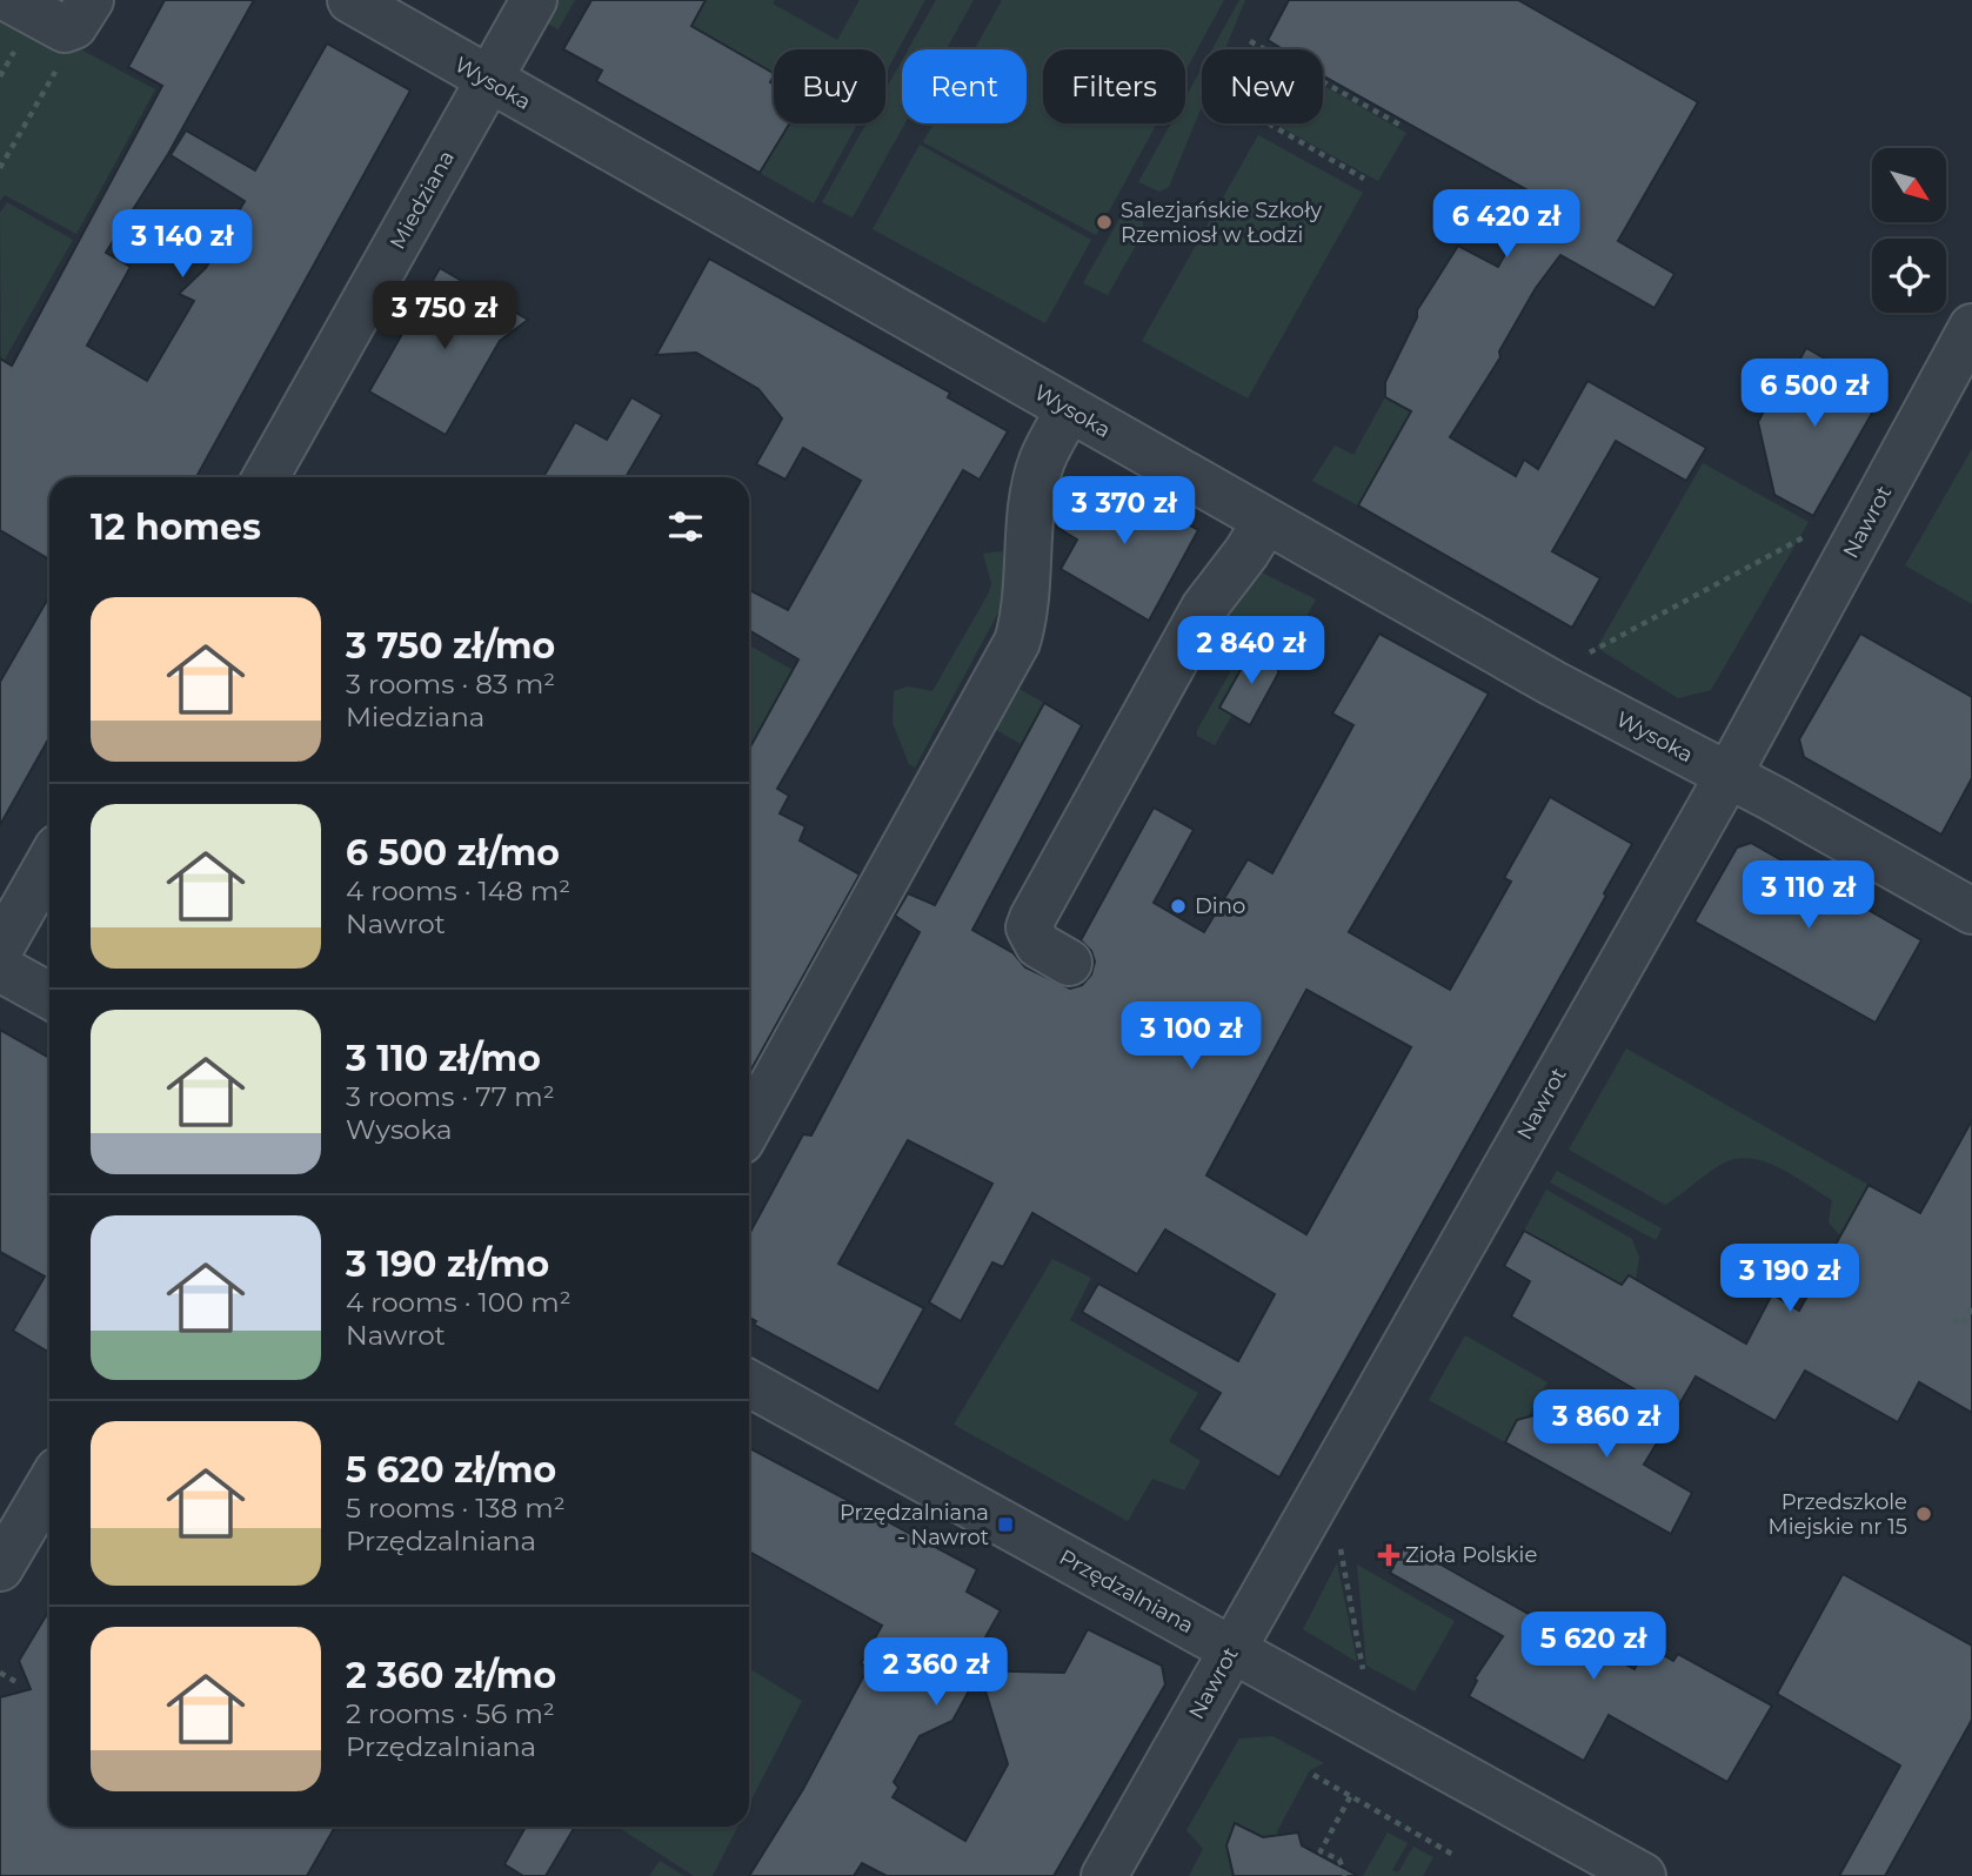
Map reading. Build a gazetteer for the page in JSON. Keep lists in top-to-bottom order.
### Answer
{
  "streets": {
    "street": [
      "Wysoka",
      "Miedziana",
      "Nawrot",
      "Przędzalniana"
    ]
  },
  "crossings": [
    ["Wysoka", "Miedziana"],
    ["Wysoka", "Nawrot"],
    ["Nawrot", "Przędzalniana"]
  ],
  "places": {
    "other": ["Salezjańskie Szkoły Rzemiosł w Łodzi", "Dino", "Przedszkole Miejskie nr 15"],
    "transit": ["Przędzalniana - Nawrot"],
    "health": ["Zioła Polskie"]
  },
  "north": "bottom right",
  "page": {
    "chip": [
      "Buy",
      "Rent",
      "Filters",
      "New"
    ],
    "price": [
      "6 420 zł",
      "3 140 zł",
      "3 750 zł",
      "6 500 zł",
      "3 370 zł",
      "2 840 zł",
      "3 110 zł",
      "3 100 zł",
      "3 190 zł",
      "3 860 zł",
      "5 620 zł",
      "2 360 zł"
    ],
    "heading": "12 homes",
    "list": [
      {
        "name": "3 750 zł/mo",
        "note": "3 rooms · 83 m² · Miedziana"
      },
      {
        "name": "6 500 zł/mo",
        "note": "4 rooms · 148 m² · Nawrot"
      },
      {
        "name": "3 110 zł/mo",
        "note": "3 rooms · 77 m² · Wysoka"
      },
      {
        "name": "3 190 zł/mo",
        "note": "4 rooms · 100 m² · Nawrot"
      },
      {
        "name": "5 620 zł/mo",
        "note": "5 rooms · 138 m² · Przędzalniana"
      },
      {
        "name": "2 360 zł/mo",
        "note": "2 rooms · 56 m² · Przędzalniana"
      }
    ]
  }
}
